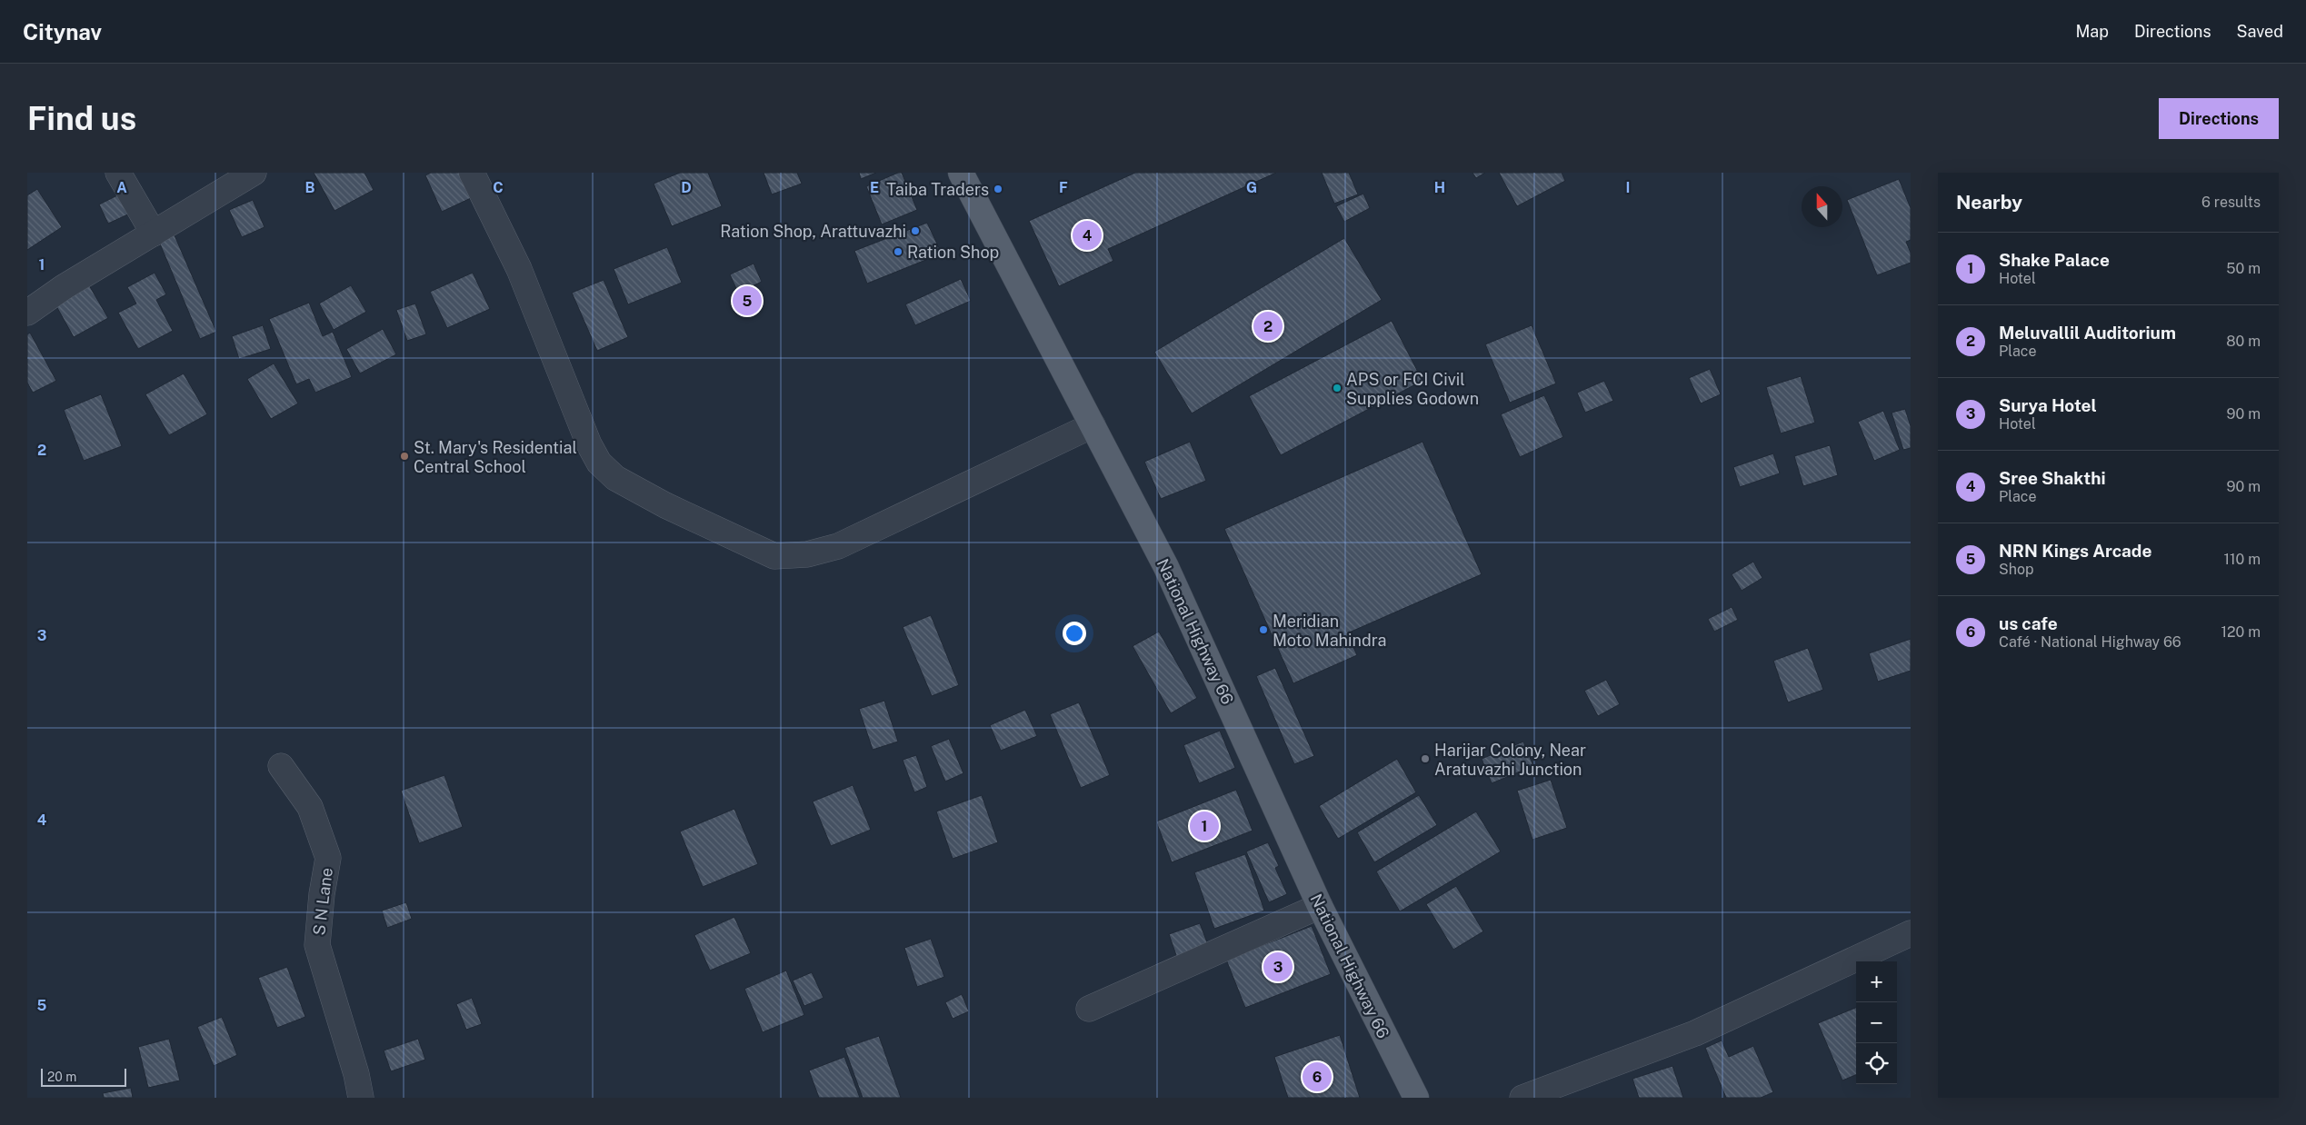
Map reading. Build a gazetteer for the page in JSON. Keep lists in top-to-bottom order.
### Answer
{
  "streets": {
    "main road": ["National Highway 66"],
    "street": ["S N Lane"]
  },
  "places": [
    "Taiba Traders",
    "Ration Shop, Arattuvazhi",
    "Ration Shop",
    "APS or FCI Civil Supplies Godown",
    "St. Mary's Residential Central School",
    "Meridian Moto Mahindra",
    "Harijar Colony, Near Aratuvazhi Junction"
  ],
  "scale_bar": "20 m",
  "north": "top",
  "page": {
    "header": "Citynav",
    "nav": ["Map", "Directions", "Saved"],
    "buttons": "Directions",
    "title": "Find us",
    "heading": ["Nearby", "6 results"],
    "pins": [
      "4",
      "5",
      "2",
      "1",
      "3",
      "6"
    ],
    "list": [
      {
        "mark": "1",
        "name": "Shake Palace",
        "note": "Hotel",
        "value": "50 m"
      },
      {
        "mark": "2",
        "name": "Meluvallil Auditorium",
        "note": "Place",
        "value": "80 m"
      },
      {
        "mark": "3",
        "name": "Surya Hotel",
        "note": "Hotel",
        "value": "90 m"
      },
      {
        "mark": "4",
        "name": "Sree Shakthi",
        "note": "Place",
        "value": "90 m"
      },
      {
        "mark": "5",
        "name": "NRN Kings Arcade",
        "note": "Shop",
        "value": "110 m"
      },
      {
        "mark": "6",
        "name": "us cafe",
        "note": "Café · National Highway 66",
        "value": "120 m"
      }
    ],
    "map_buttons": ["+", "−"],
    "scale": "20 m"
  },
  "grid": {
    "columns": [
      "A",
      "B",
      "C",
      "D",
      "E",
      "F",
      "G",
      "H",
      "I"
    ],
    "rows": [
      "1",
      "2",
      "3",
      "4",
      "5"
    ]
  }
}
